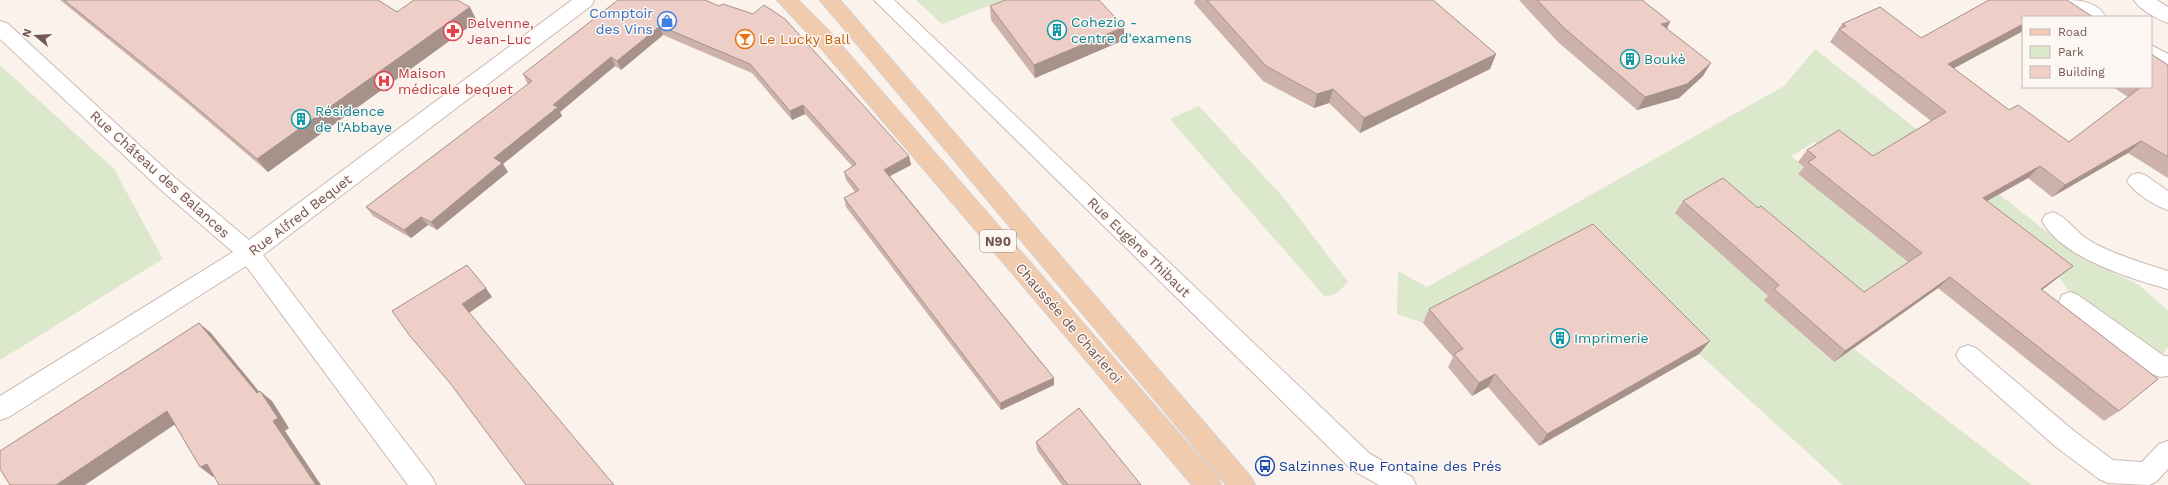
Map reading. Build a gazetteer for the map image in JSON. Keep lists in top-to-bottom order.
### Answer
{
  "streets": {
    "main road": ["N90", "Chaussée de Charleroi"],
    "street": ["Rue Château des Balances", "Rue Alfred Bequet", "Rue Eugène Thibaut"]
  },
  "crossings": [
    ["Rue Château des Balances", "Rue Alfred Bequet"]
  ],
  "places": {
    "shop": ["Comptoir des Vins"],
    "building": [
      "Cohezio - centre d'examens",
      "Boukè",
      "Résidence de l'Abbaye",
      "Imprimerie"
    ],
    "pharmacy": ["Delvenne, Jean-Luc"],
    "bar": ["Le Lucky Ball"],
    "hospital": ["Maison médicale bequet"],
    "bus stop": ["Salzinnes Rue Fontaine des Prés"]
  },
  "legend": ["Road", "Park", "Building"],
  "north": "left"
}
